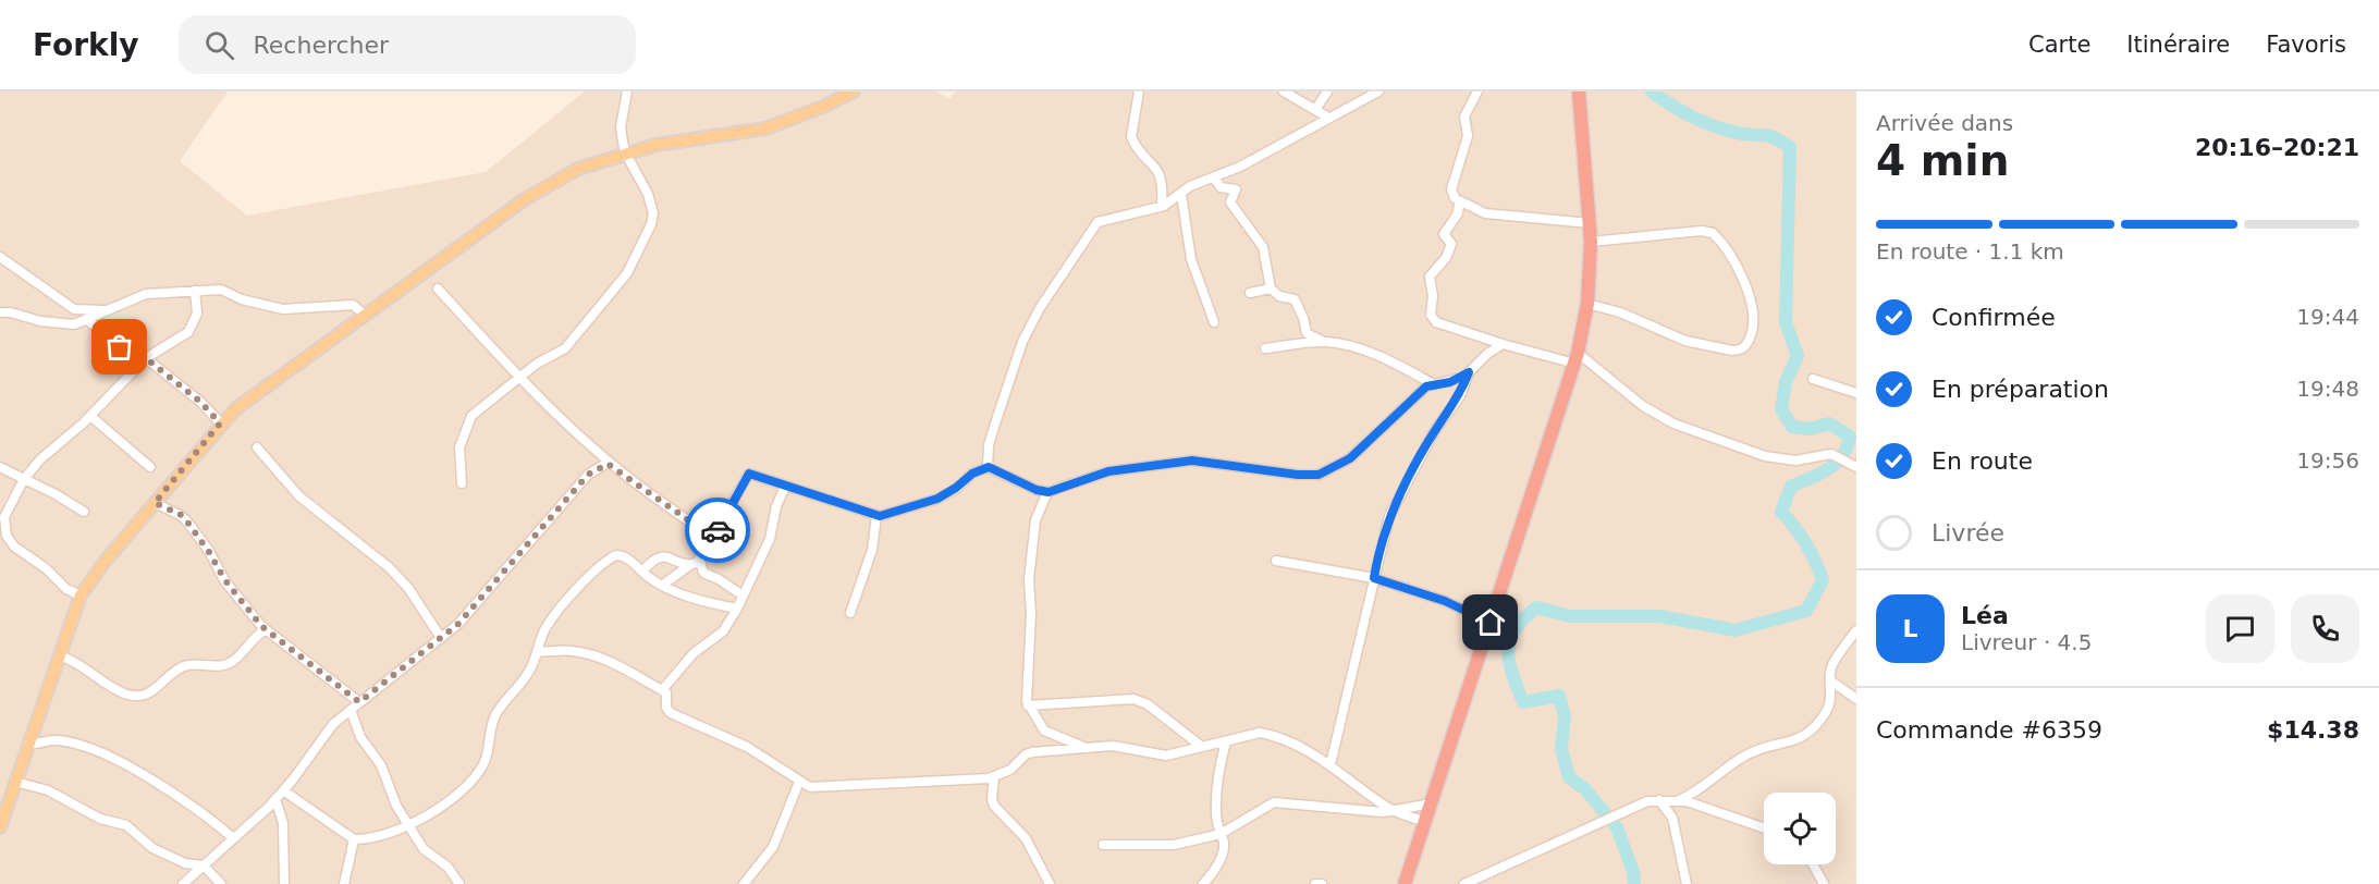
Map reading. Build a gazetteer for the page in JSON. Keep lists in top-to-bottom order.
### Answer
{
  "page": {
    "header": "Forkly",
    "search": "Rechercher",
    "nav": ["Carte", "Itinéraire", "Favoris"],
    "heading": ["4 min", "Arrivée dans", "20:16–20:21"],
    "panel": [
      "Léa",
      "Livreur · 4.5",
      "Commande #6359",
      "$14.38"
    ],
    "bar": "En route · 1.1 km",
    "list": [
      ["Confirmée", "19:44"],
      ["En préparation", "19:48"],
      ["En route", "19:56"],
      "Livrée"
    ],
    "round": "L"
  }
}
